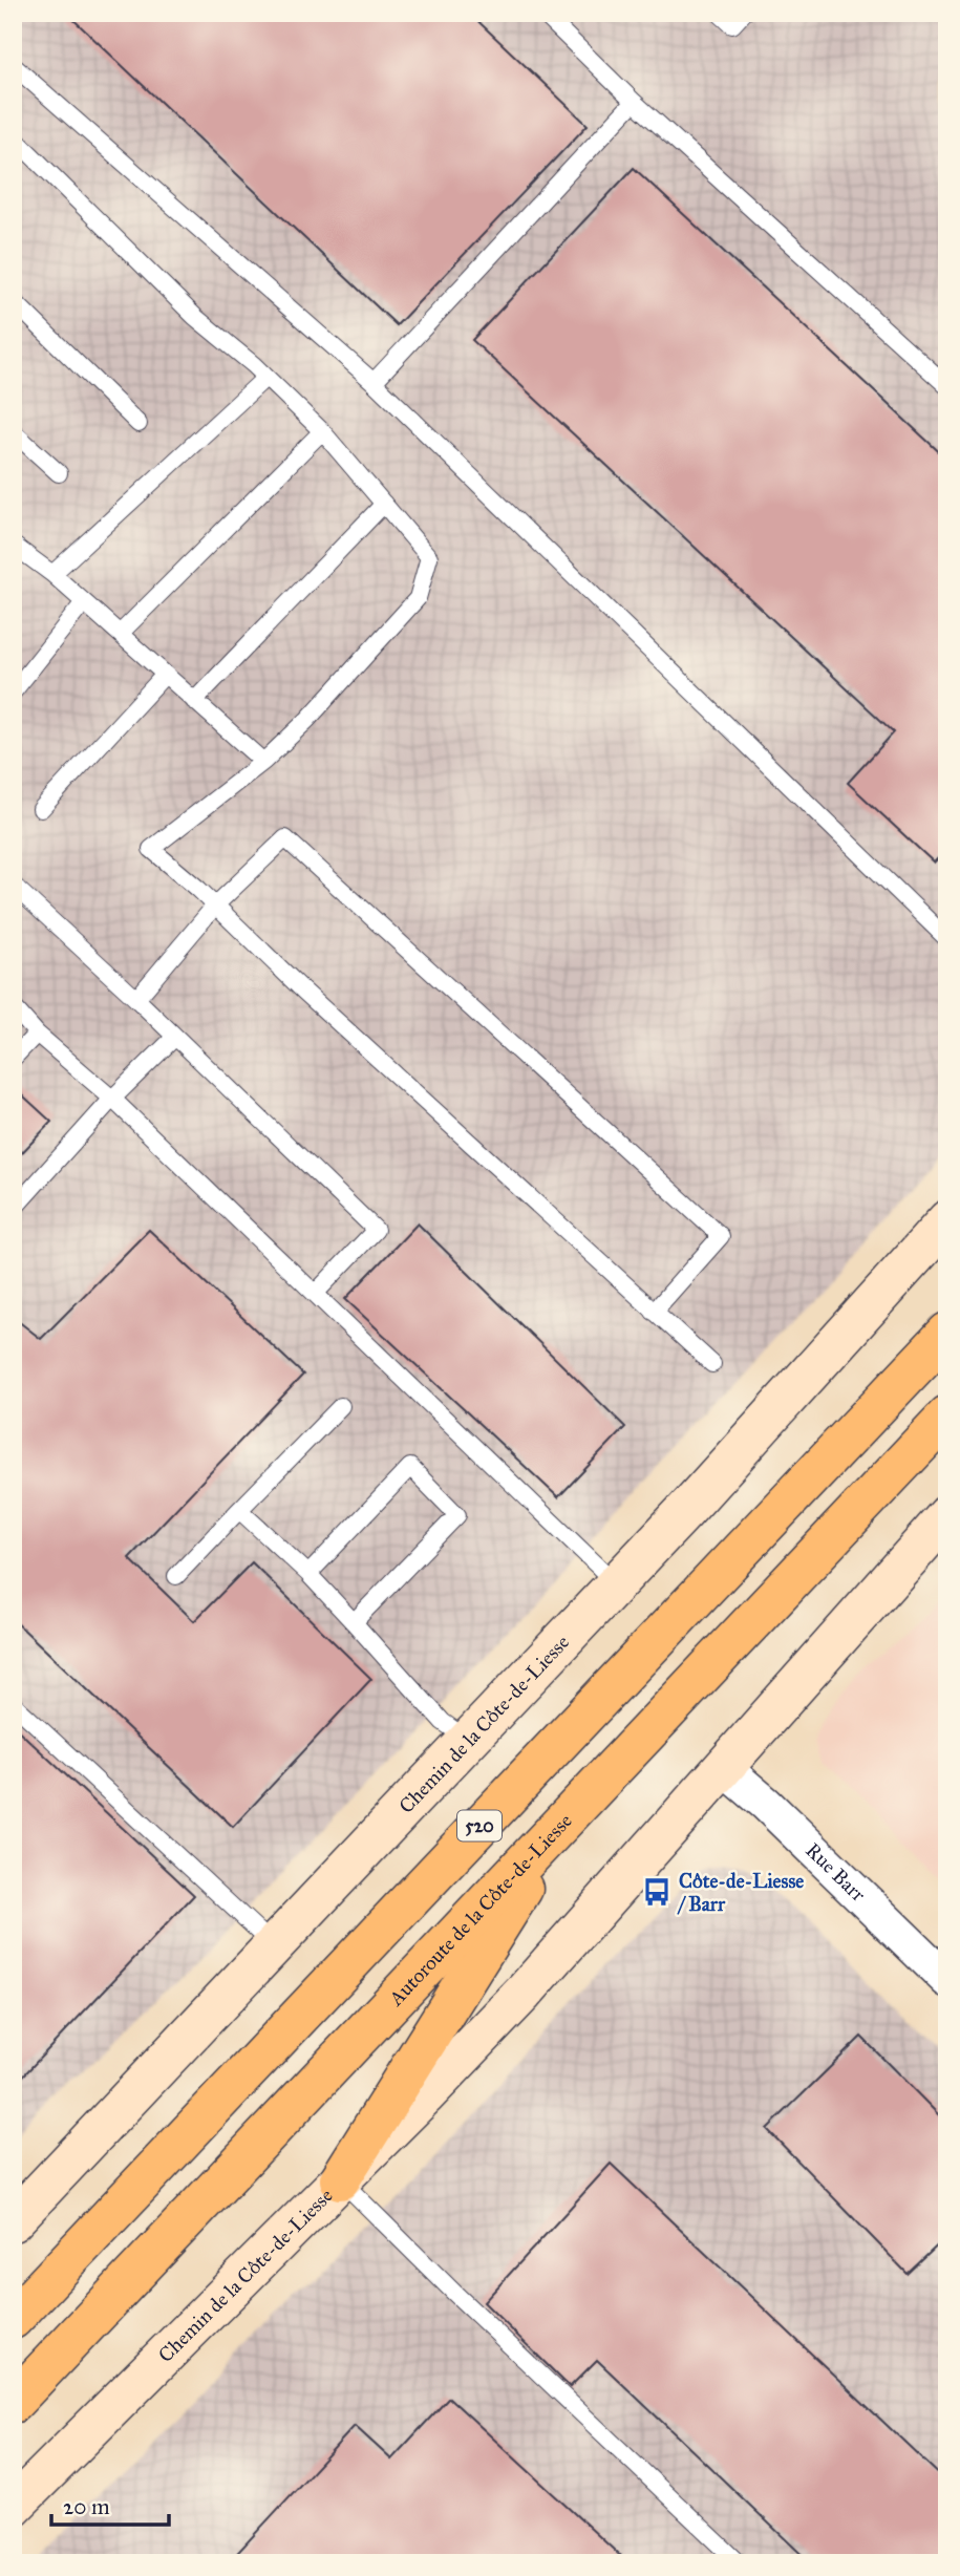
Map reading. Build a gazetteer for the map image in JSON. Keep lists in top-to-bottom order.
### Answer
{
  "streets": {
    "highway": ["520", "Autoroute de la Côte-de-Liesse"],
    "main road": ["Chemin de la Côte-de-Liesse"],
    "street": ["Rue Barr"]
  },
  "crossings": [
    ["Chemin de la Côte-de-Liesse", "Rue Barr"]
  ],
  "places": {
    "bus stop": ["Côte-de-Liesse / Barr"]
  },
  "scale_bar": "20 m"
}
